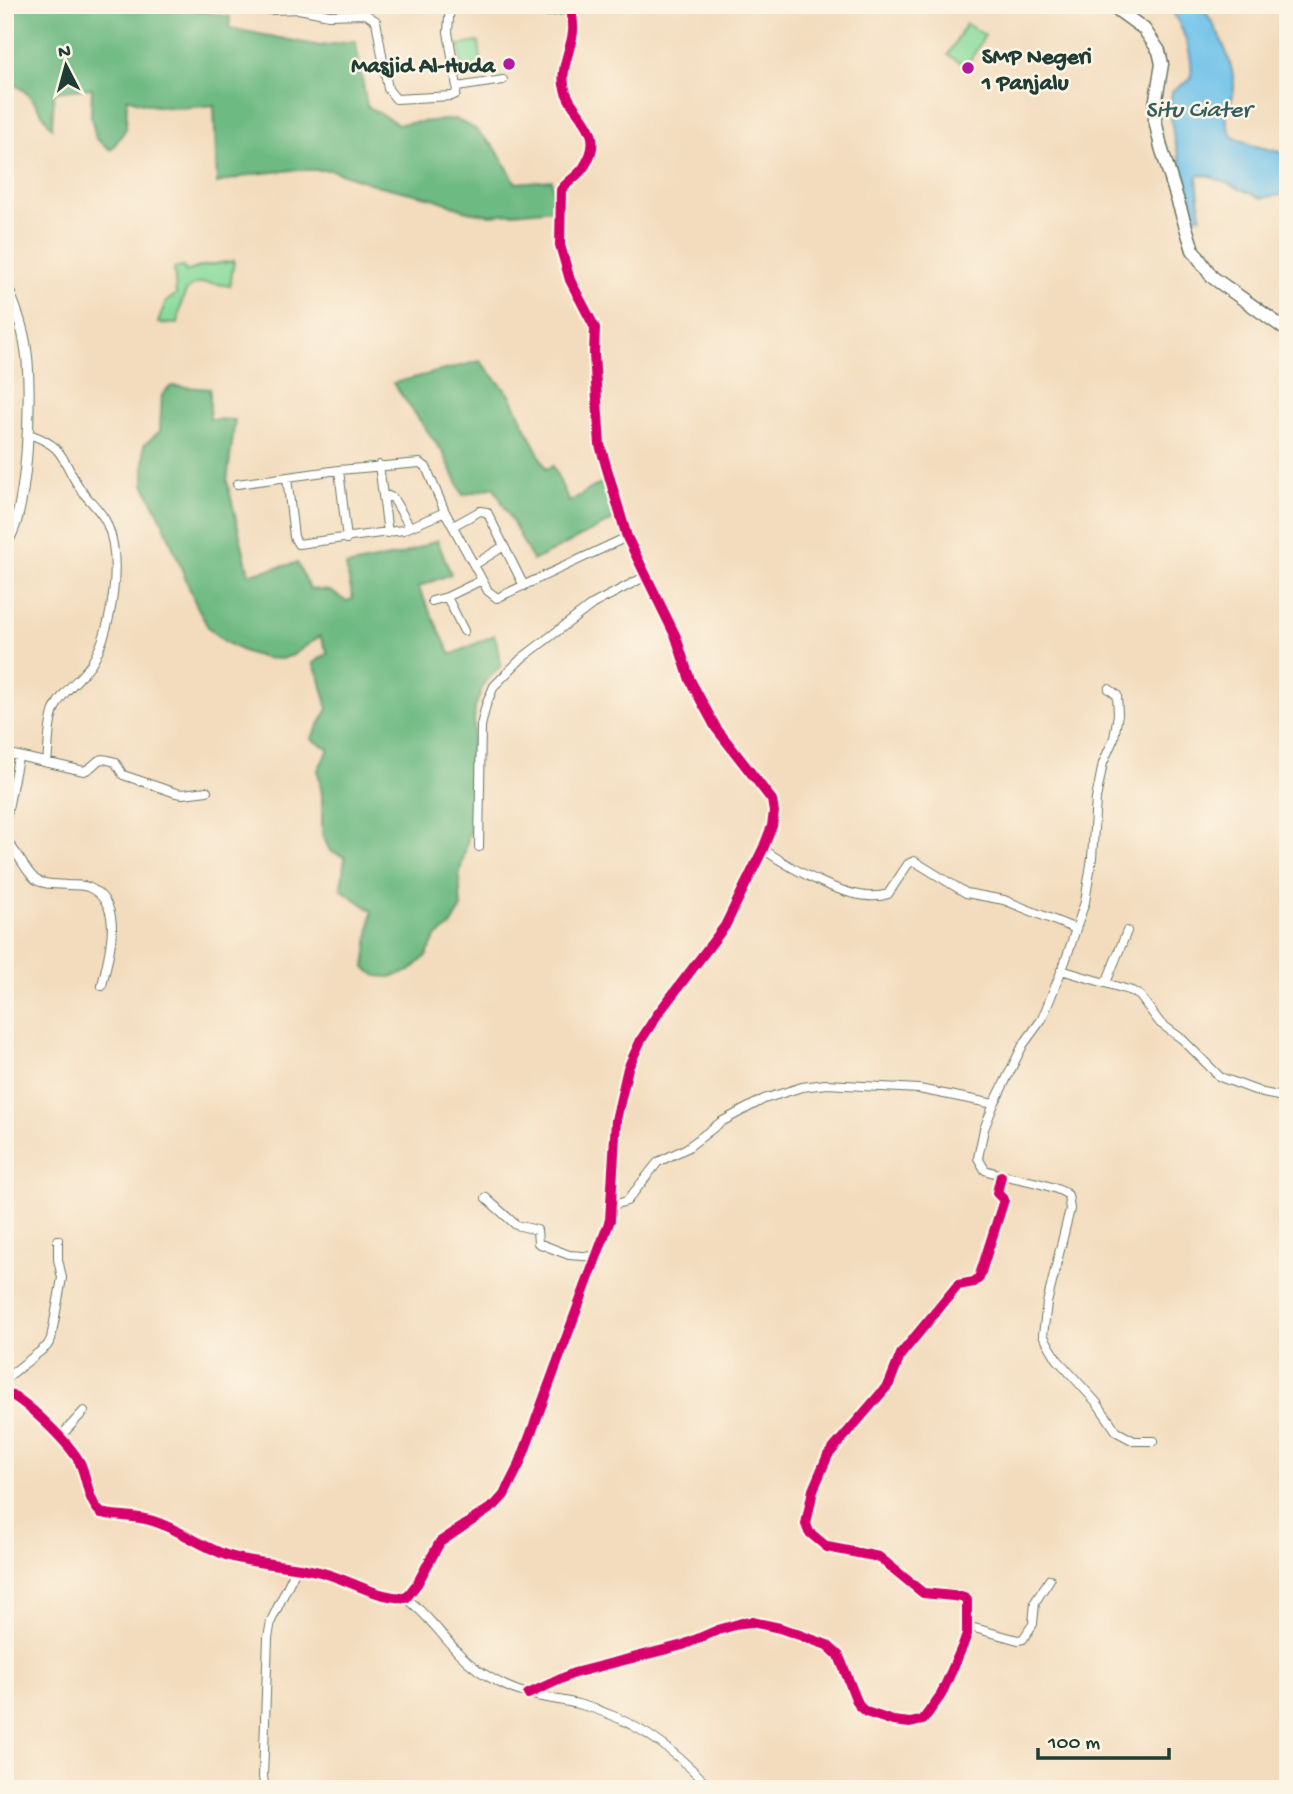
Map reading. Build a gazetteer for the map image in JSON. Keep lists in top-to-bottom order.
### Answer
{
  "water": ["Situ Ciater"],
  "places": ["Masjid Al-Huda", "SMP Negeri 1 Panjalu"],
  "scale_bar": "100 m",
  "north": "top"
}
